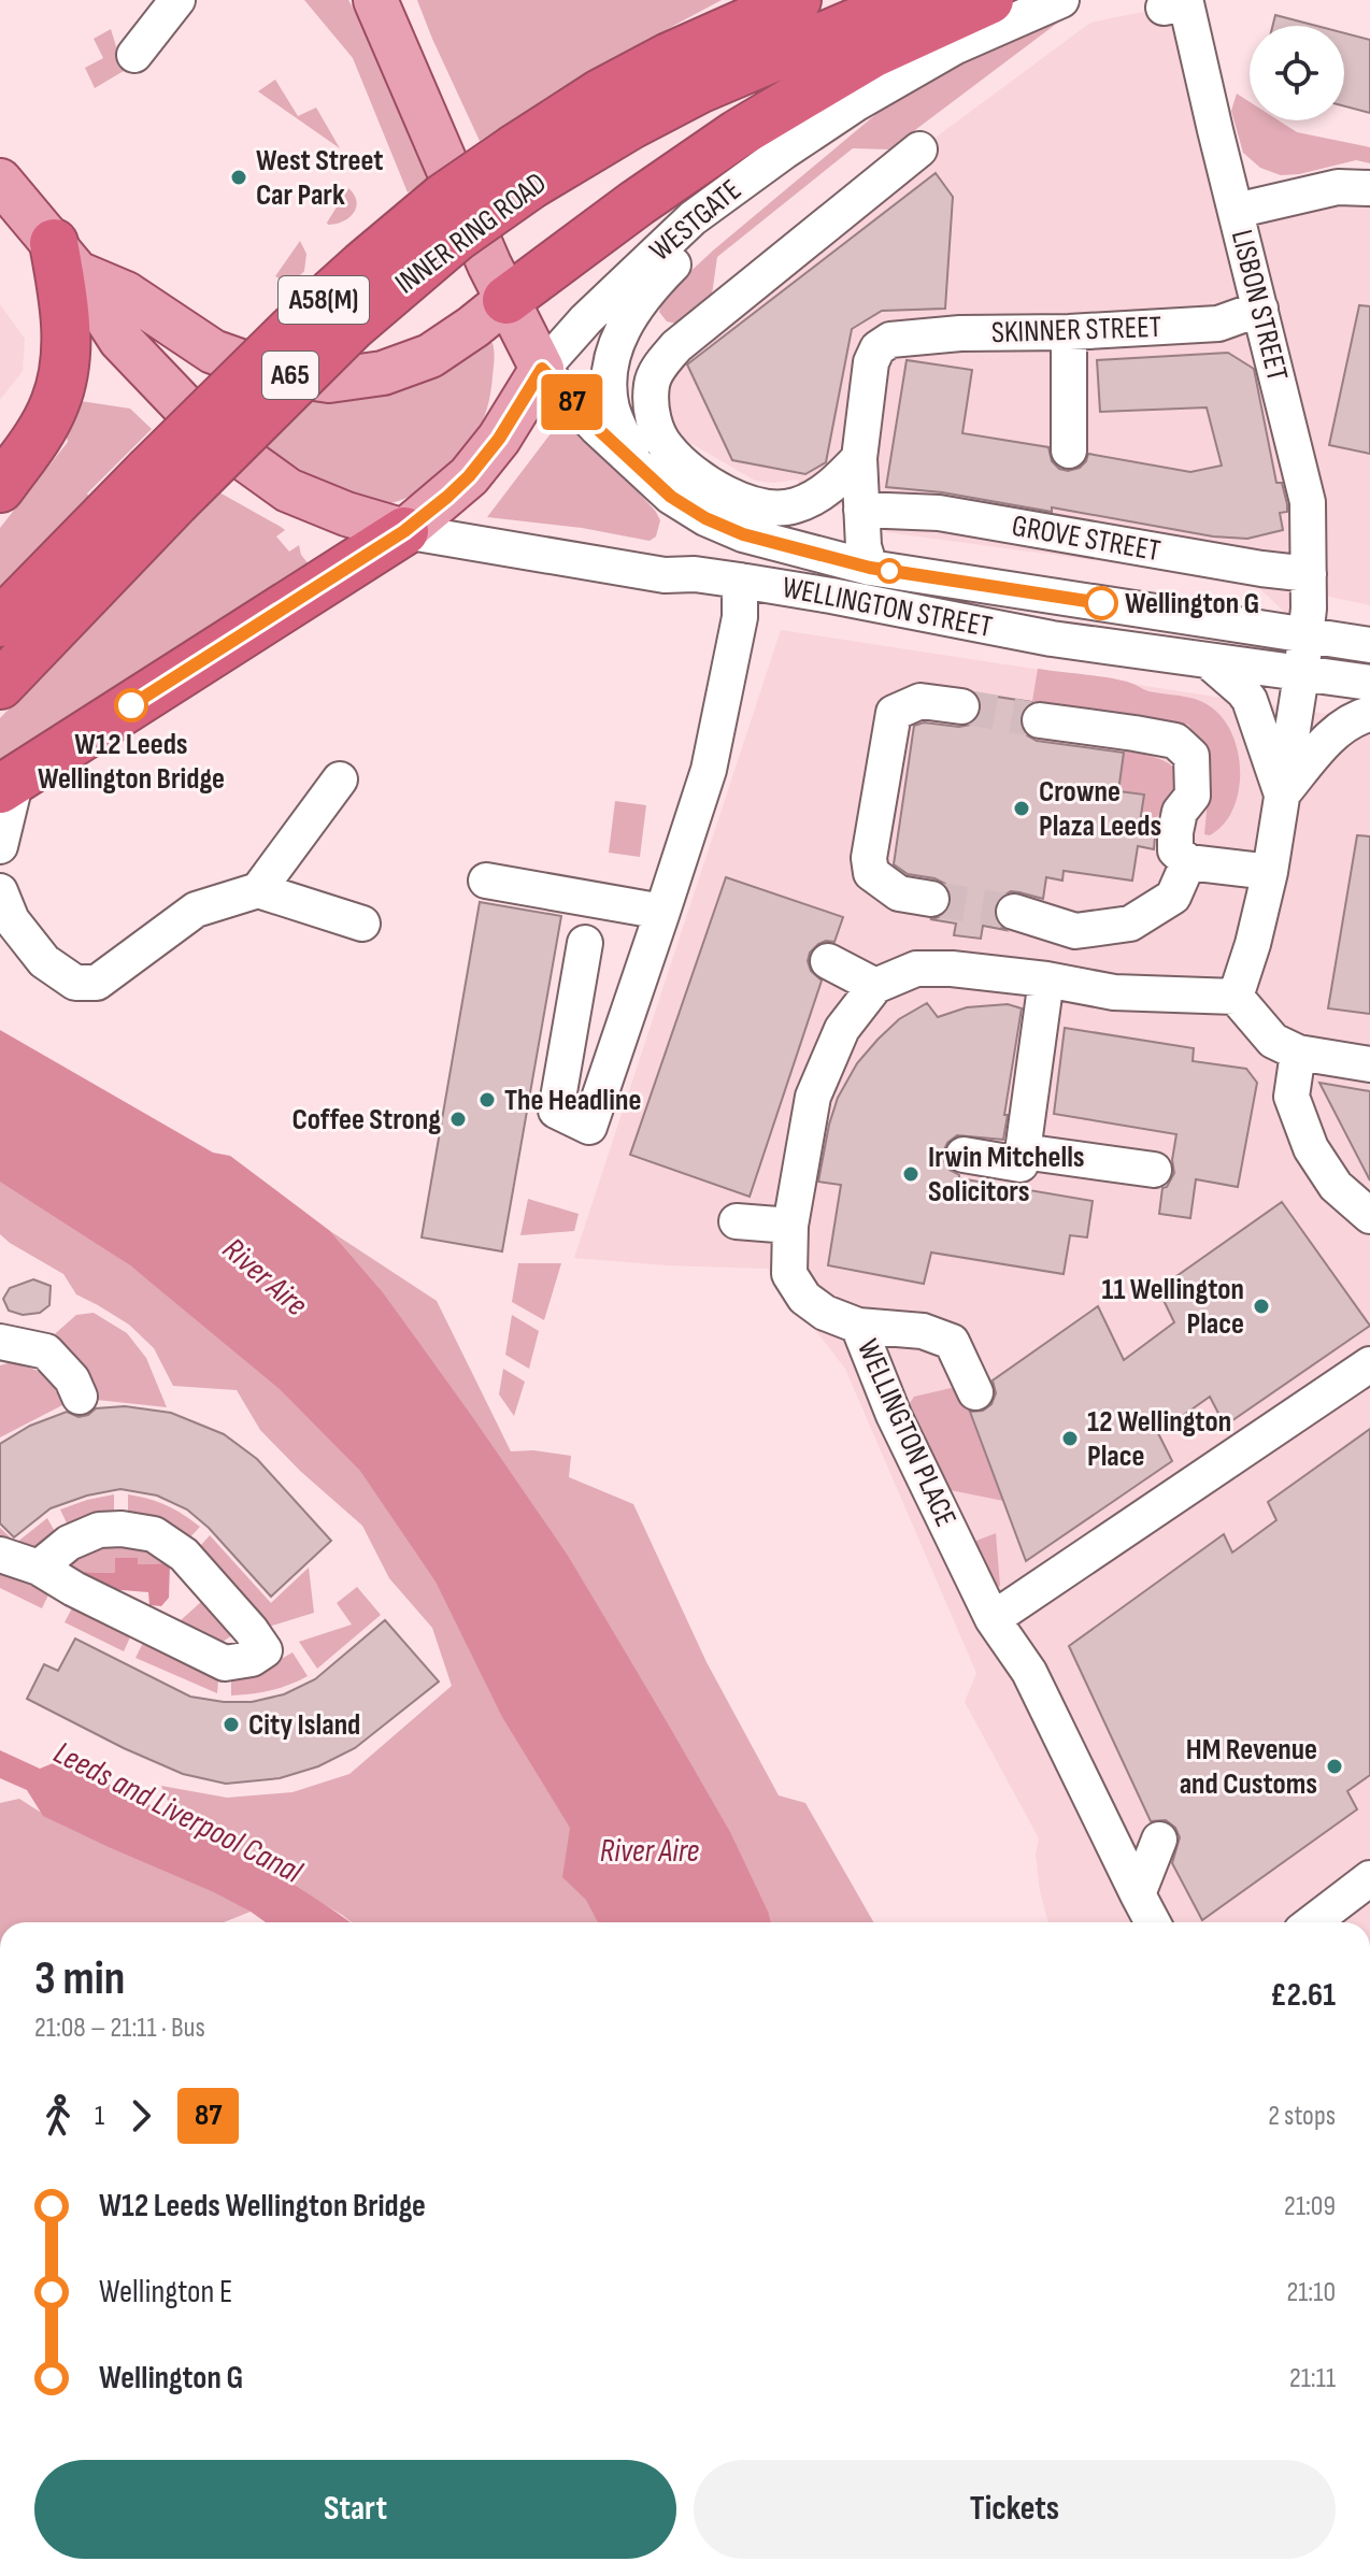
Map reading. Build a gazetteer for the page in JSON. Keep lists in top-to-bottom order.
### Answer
{
  "streets": {
    "highway": ["INNER RING ROAD", "A58(M)"],
    "main road": ["WESTGATE", "A65"],
    "street": [
      "LISBON STREET",
      "SKINNER STREET",
      "GROVE STREET",
      "WELLINGTON STREET",
      "WELLINGTON PLACE"
    ]
  },
  "crossings": [
    ["WESTGATE", "A65"],
    ["WESTGATE", "WELLINGTON STREET"],
    ["LISBON STREET", "SKINNER STREET"],
    ["LISBON STREET", "GROVE STREET"],
    ["LISBON STREET", "WELLINGTON STREET"],
    ["A65", "WELLINGTON STREET"]
  ],
  "water": ["River Aire", "Leeds and Liverpool Canal"],
  "places": [
    "West Street Car Park",
    "Wellington G",
    "W12 Leeds Wellington Bridge",
    "Crowne Plaza Leeds",
    "The Headline",
    "Coffee Strong",
    "Irwin Mitchells Solicitors",
    "11 Wellington Place",
    "12 Wellington Place",
    "City Island",
    "HM Revenue and Customs"
  ],
  "lines": ["bus line 87"],
  "page": {
    "on_map": "87",
    "heading": ["3 min", "21:08 – 21:11 · Bus", "£2.61"],
    "legs": ["1", "87", "2 stops"],
    "list": [
      {
        "name": "W12 Leeds Wellington Bridge",
        "value": "21:09"
      },
      {
        "name": "Wellington E",
        "value": "21:10"
      },
      {
        "name": "Wellington G",
        "value": "21:11"
      }
    ],
    "buttons": ["Start", "Tickets"]
  }
}
